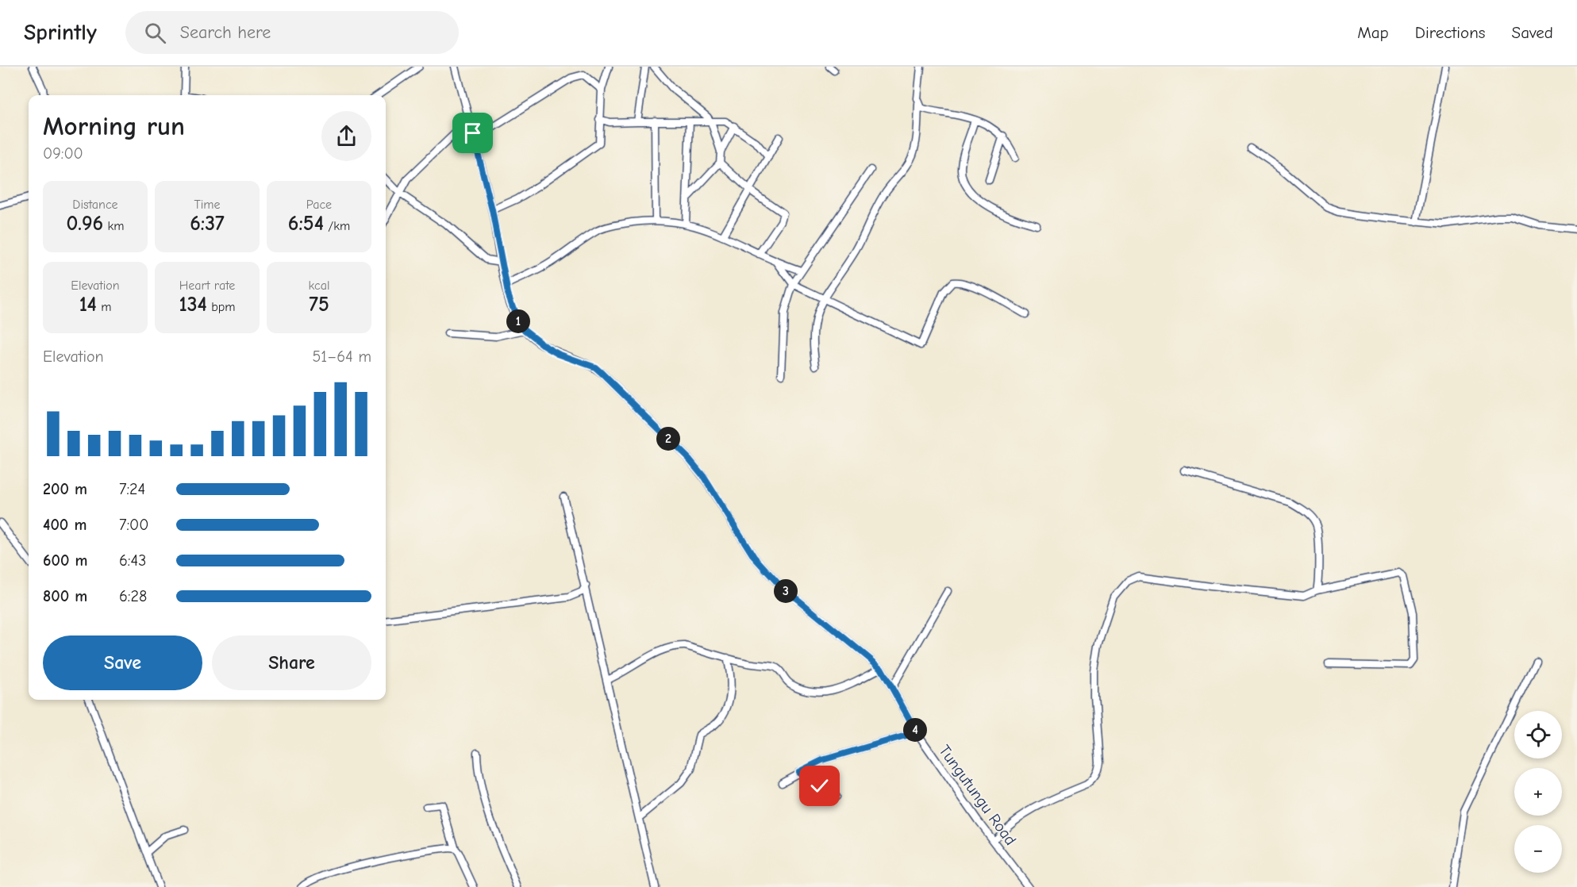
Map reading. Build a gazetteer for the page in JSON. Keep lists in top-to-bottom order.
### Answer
{
  "streets": {
    "street": ["Tungutungu Road"]
  },
  "page": {
    "header": "Sprintly",
    "search": "Search here",
    "nav": ["Map", "Directions", "Saved"],
    "heading": ["Morning run", "09:00"],
    "stats": [
      ["Distance", "0.96 km"],
      ["Time", "6:37"],
      ["Pace", "6:54 /km"],
      ["Elevation", "14 m"],
      ["Heart rate", "134 bpm"],
      ["kcal", "75"]
    ],
    "pins": [
      "1",
      "2",
      "3",
      "4"
    ],
    "chart": ["Elevation", "51–64 m"],
    "list": [
      {
        "name": "200 m",
        "note": "7:24"
      },
      {
        "name": "400 m",
        "note": "7:00"
      },
      {
        "name": "600 m",
        "note": "6:43"
      },
      {
        "name": "800 m",
        "note": "6:28"
      }
    ],
    "buttons": ["Save", "Share"],
    "map_buttons": ["+", "−"]
  }
}
